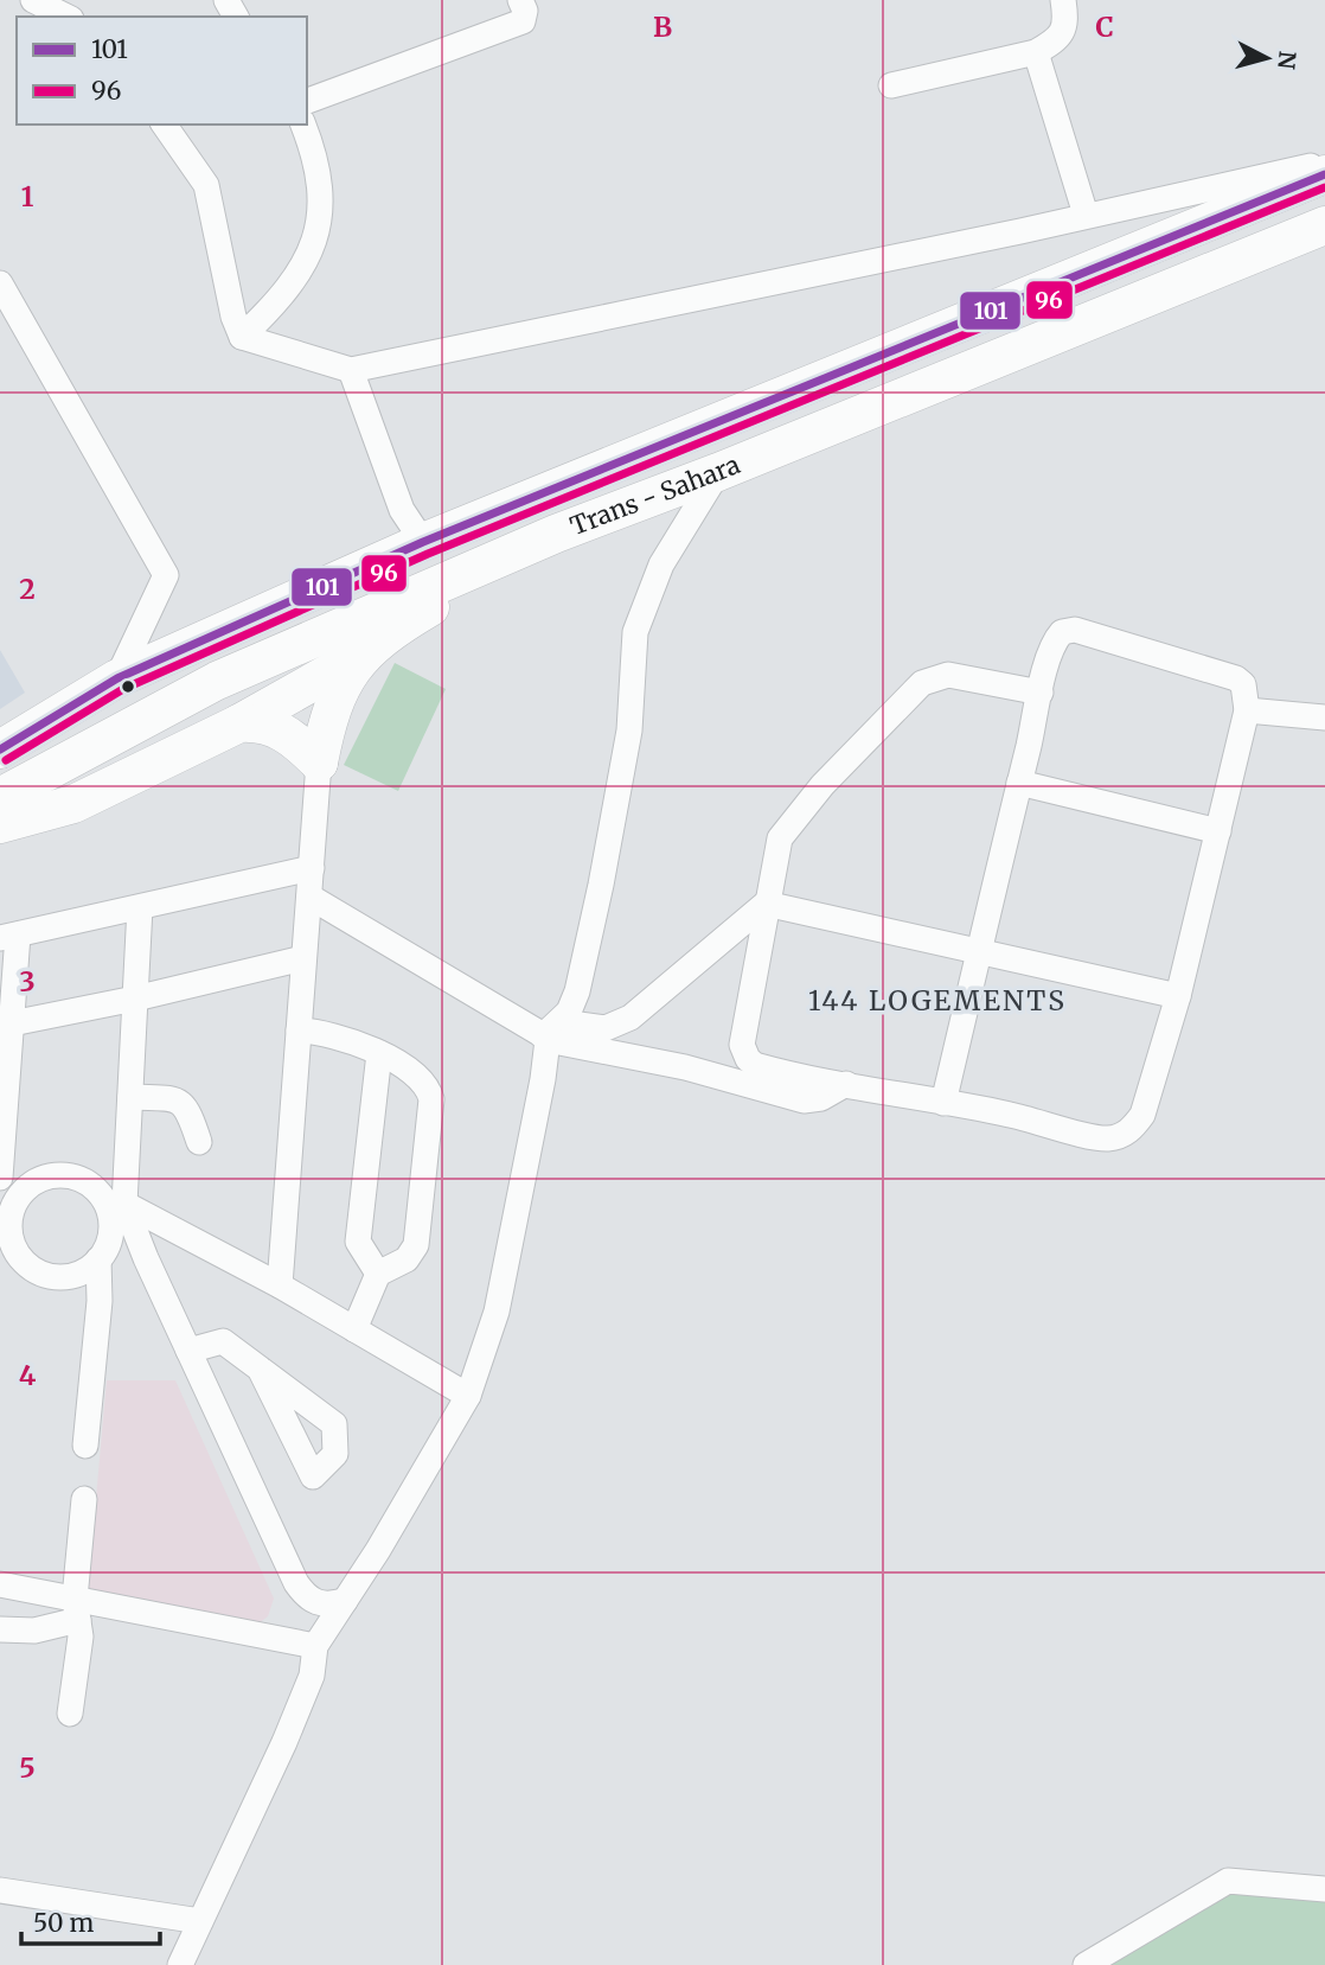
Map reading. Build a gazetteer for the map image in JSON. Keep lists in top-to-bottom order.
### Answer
{
  "streets": {
    "highway": ["Trans - Sahara"]
  },
  "districts": ["144 LOGEMENTS"],
  "lines": ["transit line 101", "transit line 96"],
  "legend": ["101", "96"],
  "scale_bar": "50 m",
  "north": "right",
  "grid": {
    "columns": ["B", "C"],
    "rows": [
      "1",
      "2",
      "3",
      "4",
      "5"
    ]
  }
}
